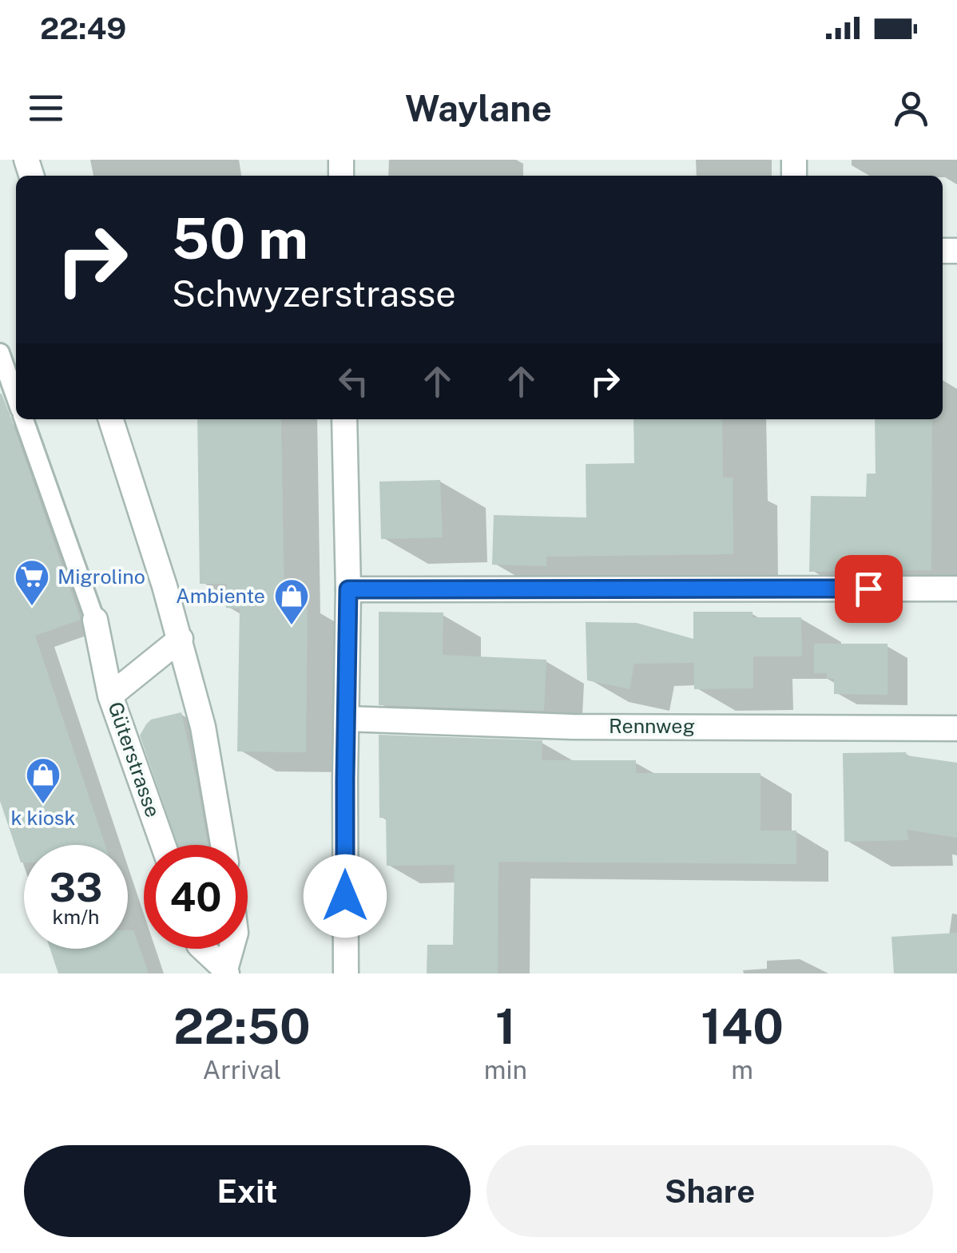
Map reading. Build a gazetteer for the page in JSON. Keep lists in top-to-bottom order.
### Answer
{
  "streets": {
    "street": ["Rennweg", "Güterstrasse"]
  },
  "places": {
    "supermarket": ["Migrolino"],
    "shop": ["Ambiente", "k kiosk"]
  },
  "page": {
    "status": "22:49",
    "header": "Waylane",
    "turn": ["50 m", "Schwyzerstrasse"],
    "speed": "33 km/h",
    "limit": "40",
    "eta": [
      "22:50",
      "Arrival",
      "1",
      "min",
      "140",
      "m"
    ],
    "buttons": ["Exit", "Share"]
  }
}
